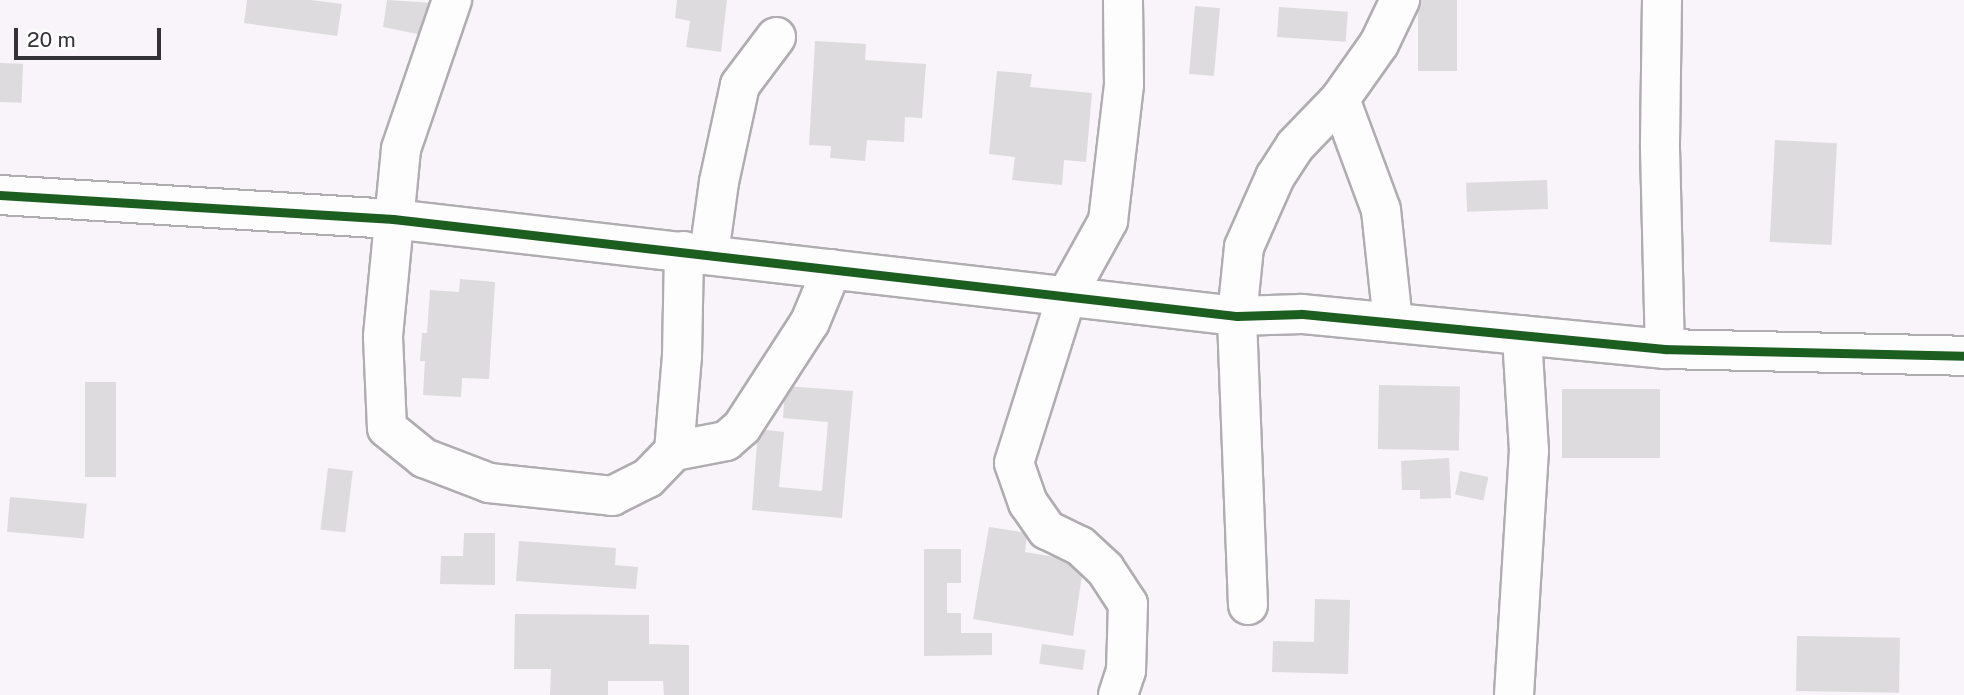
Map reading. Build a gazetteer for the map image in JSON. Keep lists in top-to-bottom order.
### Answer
{
  "scale_bar": "20 m"
}
